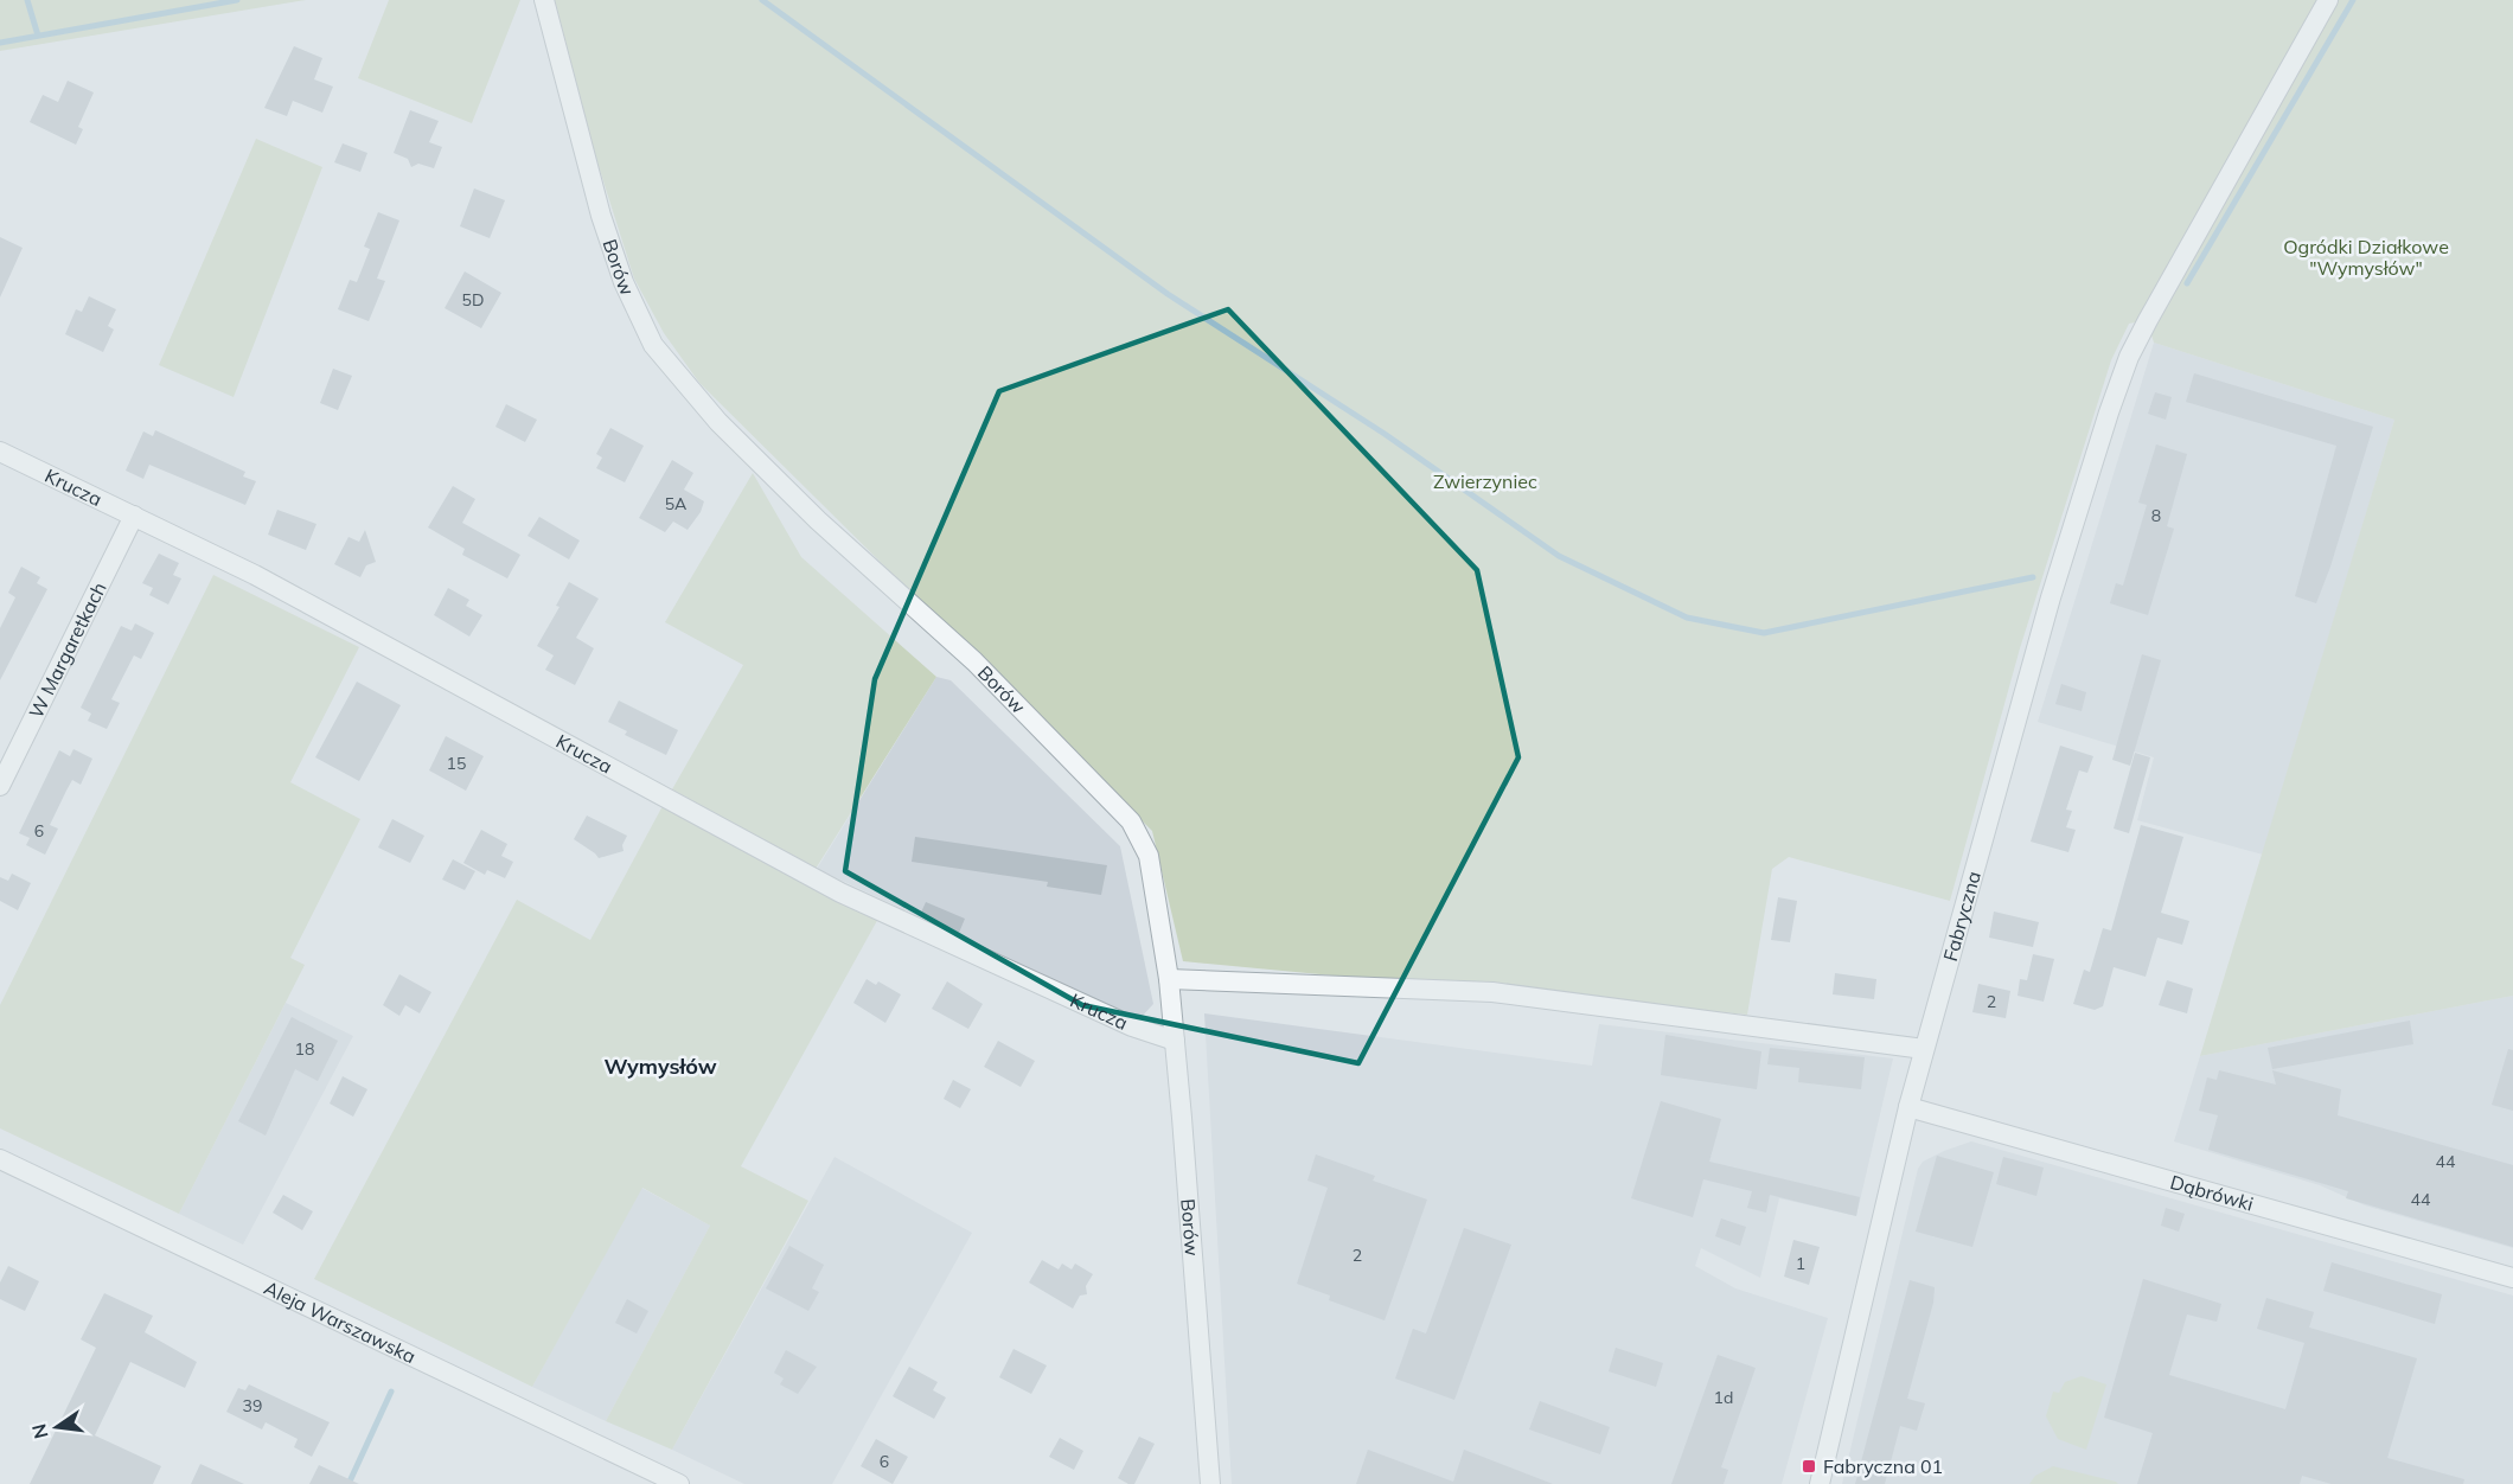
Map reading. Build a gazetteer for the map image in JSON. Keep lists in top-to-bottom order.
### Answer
{
  "streets": {
    "street": [
      "Borów",
      "Krucza",
      "W Margaretkach",
      "Fabryczna",
      "Dąbrówki",
      "Aleja Warszawska"
    ]
  },
  "crossings": [
    ["Borów", "Krucza"],
    ["Krucza", "W Margaretkach"],
    ["Fabryczna", "Dąbrówki"]
  ],
  "districts": ["Wymysłów"],
  "parks": ["Ogródki Działkowe \"Wymysłów\"", "Zwierzyniec"],
  "places": {
    "transit": ["Fabryczna 01"]
  },
  "house_numbers": [
    "5D",
    "5A",
    "8",
    "15",
    "6",
    "2",
    "18",
    "44",
    "44",
    "2",
    "1",
    "1d",
    "39",
    "6"
  ],
  "north": "left"
}
